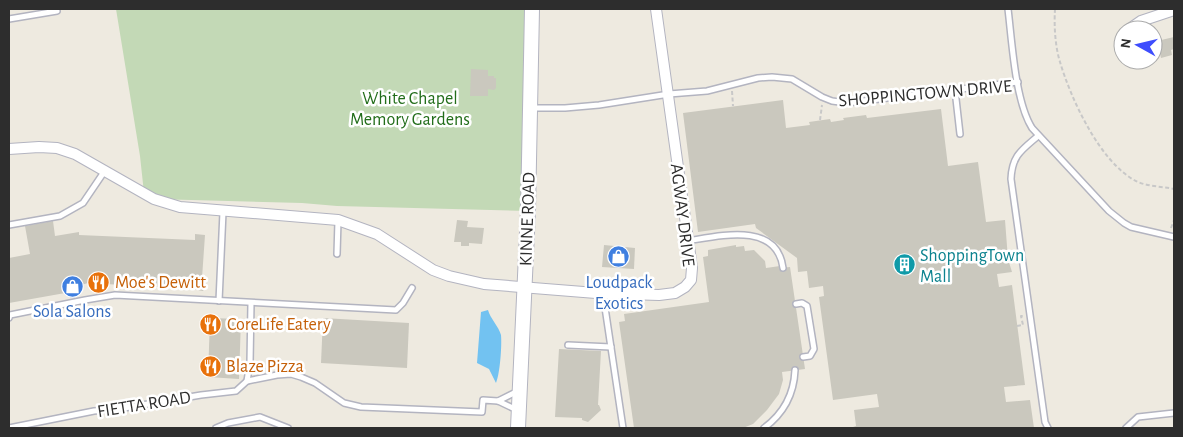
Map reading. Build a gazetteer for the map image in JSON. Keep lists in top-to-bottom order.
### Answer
{
  "streets": {
    "street": ["AGWAY DRIVE", "KINNE ROAD"],
    "lane": ["SHOPPINGTOWN DRIVE", "FIETTA ROAD"]
  },
  "crossings": [
    ["SHOPPINGTOWN DRIVE", "AGWAY DRIVE"],
    ["SHOPPINGTOWN DRIVE", "KINNE ROAD"],
    ["AGWAY DRIVE", "KINNE ROAD"]
  ],
  "parks": ["White Chapel Memory Gardens"],
  "places": {
    "shop": ["Loudpack Exotics", "Sola Salons"],
    "building": ["ShoppingTown Mall"],
    "restaurant": ["Moe's Dewitt", "CoreLife Eatery", "Blaze Pizza"]
  },
  "north": "left"
}
